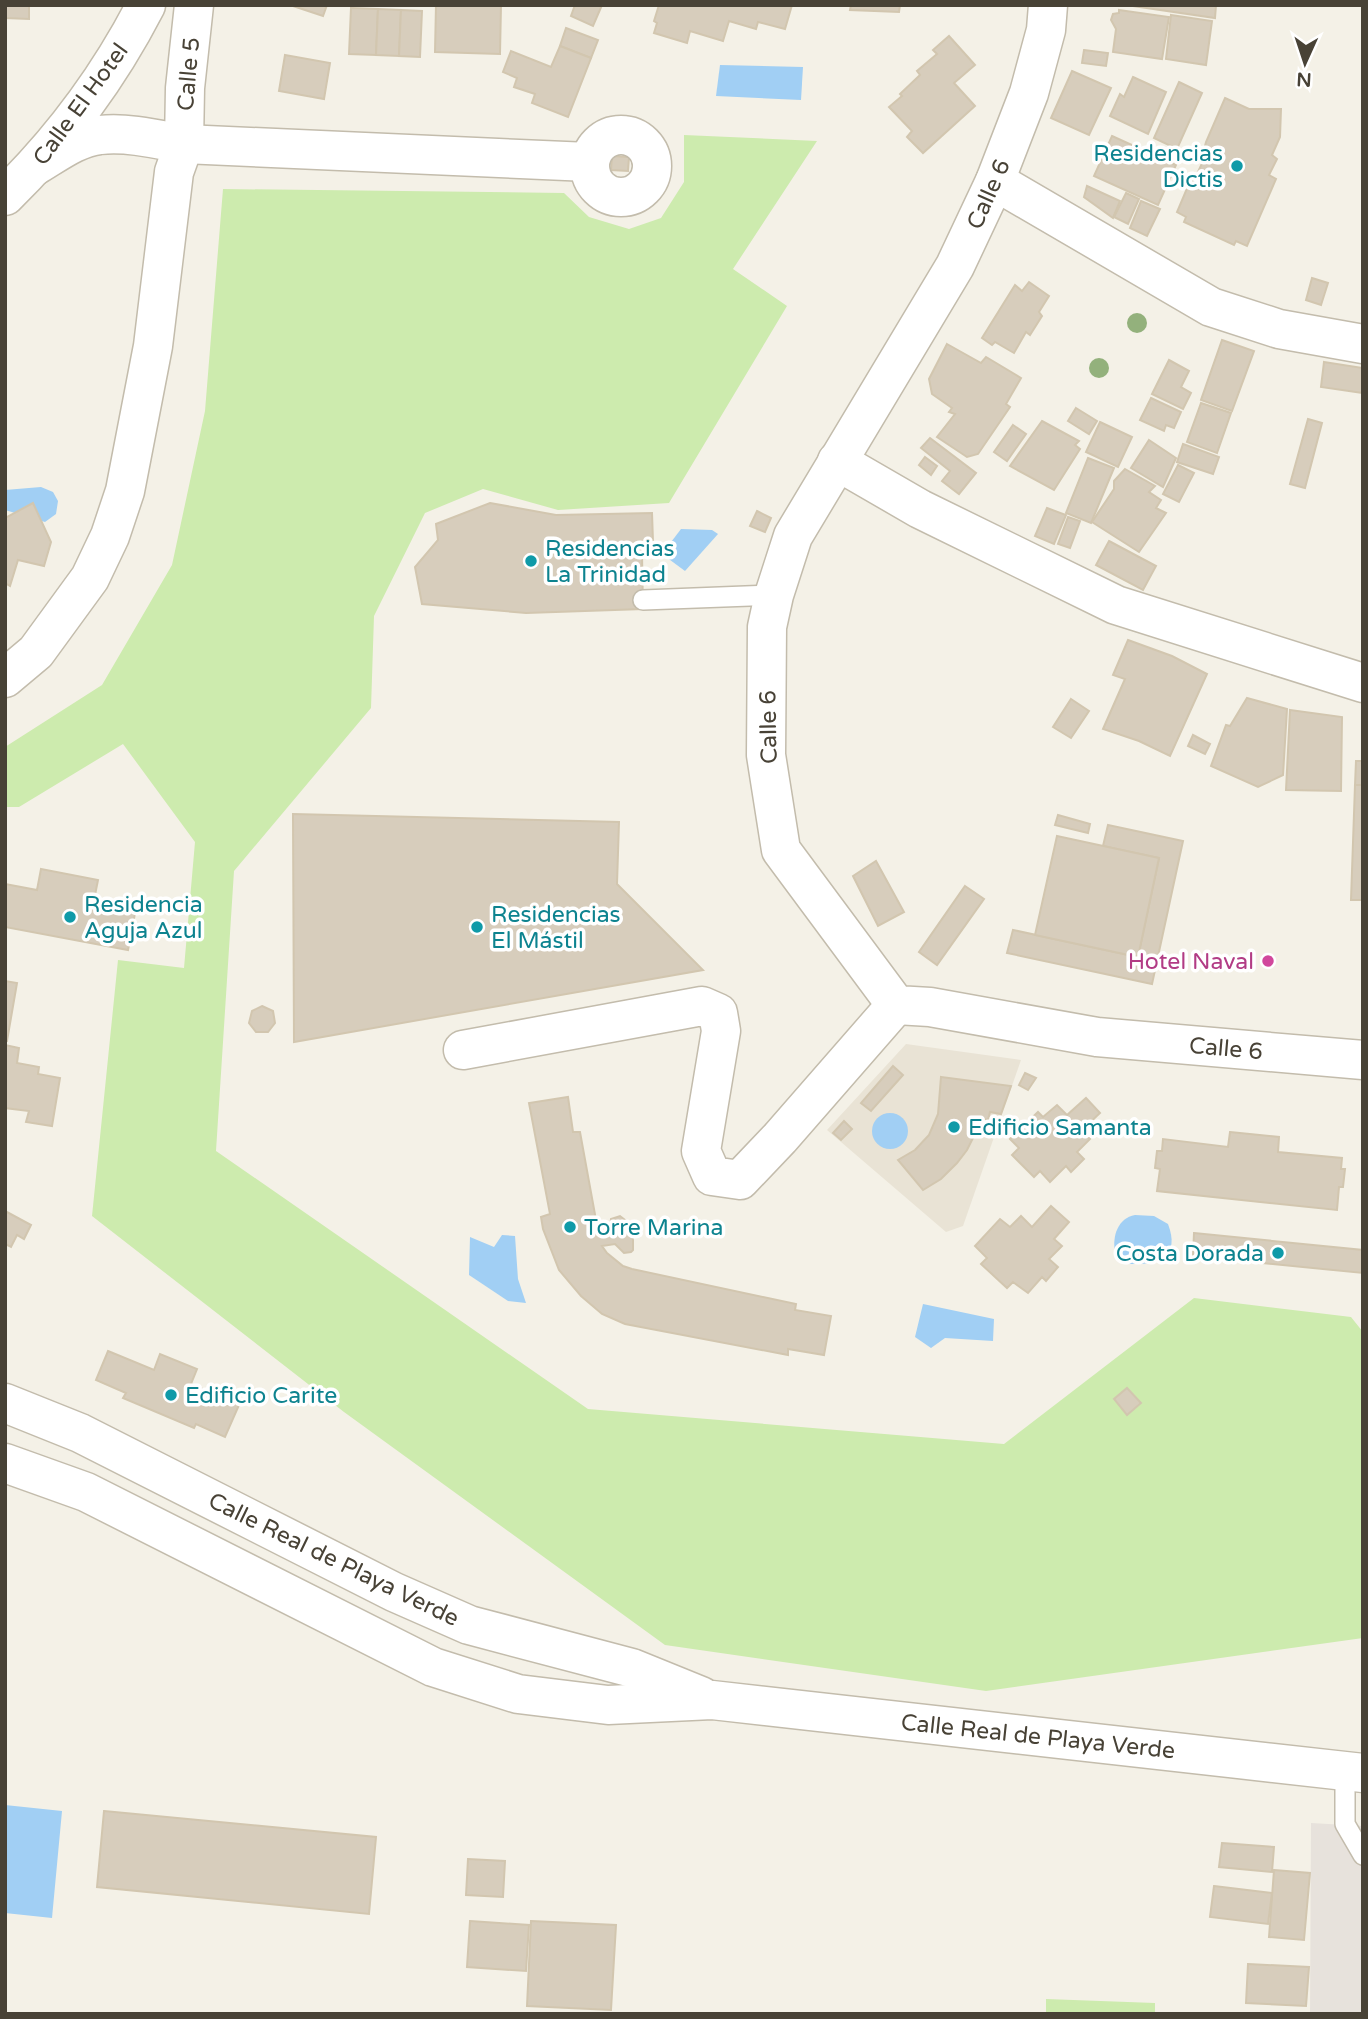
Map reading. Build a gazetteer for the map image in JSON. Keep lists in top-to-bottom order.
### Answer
{
  "streets": {
    "street": [
      "Calle 5",
      "Calle El Hotel",
      "Calle 6",
      "Calle Real de Playa Verde"
    ]
  },
  "places": [
    "Residencias Dictis",
    "Residencias La Trinidad",
    "Residencia Aguja Azul",
    "Residencias El Mástil",
    "Hotel Naval",
    "Edificio Samanta",
    "Torre Marina",
    "Costa Dorada",
    "Edificio Carite"
  ],
  "north": "bottom"
}
